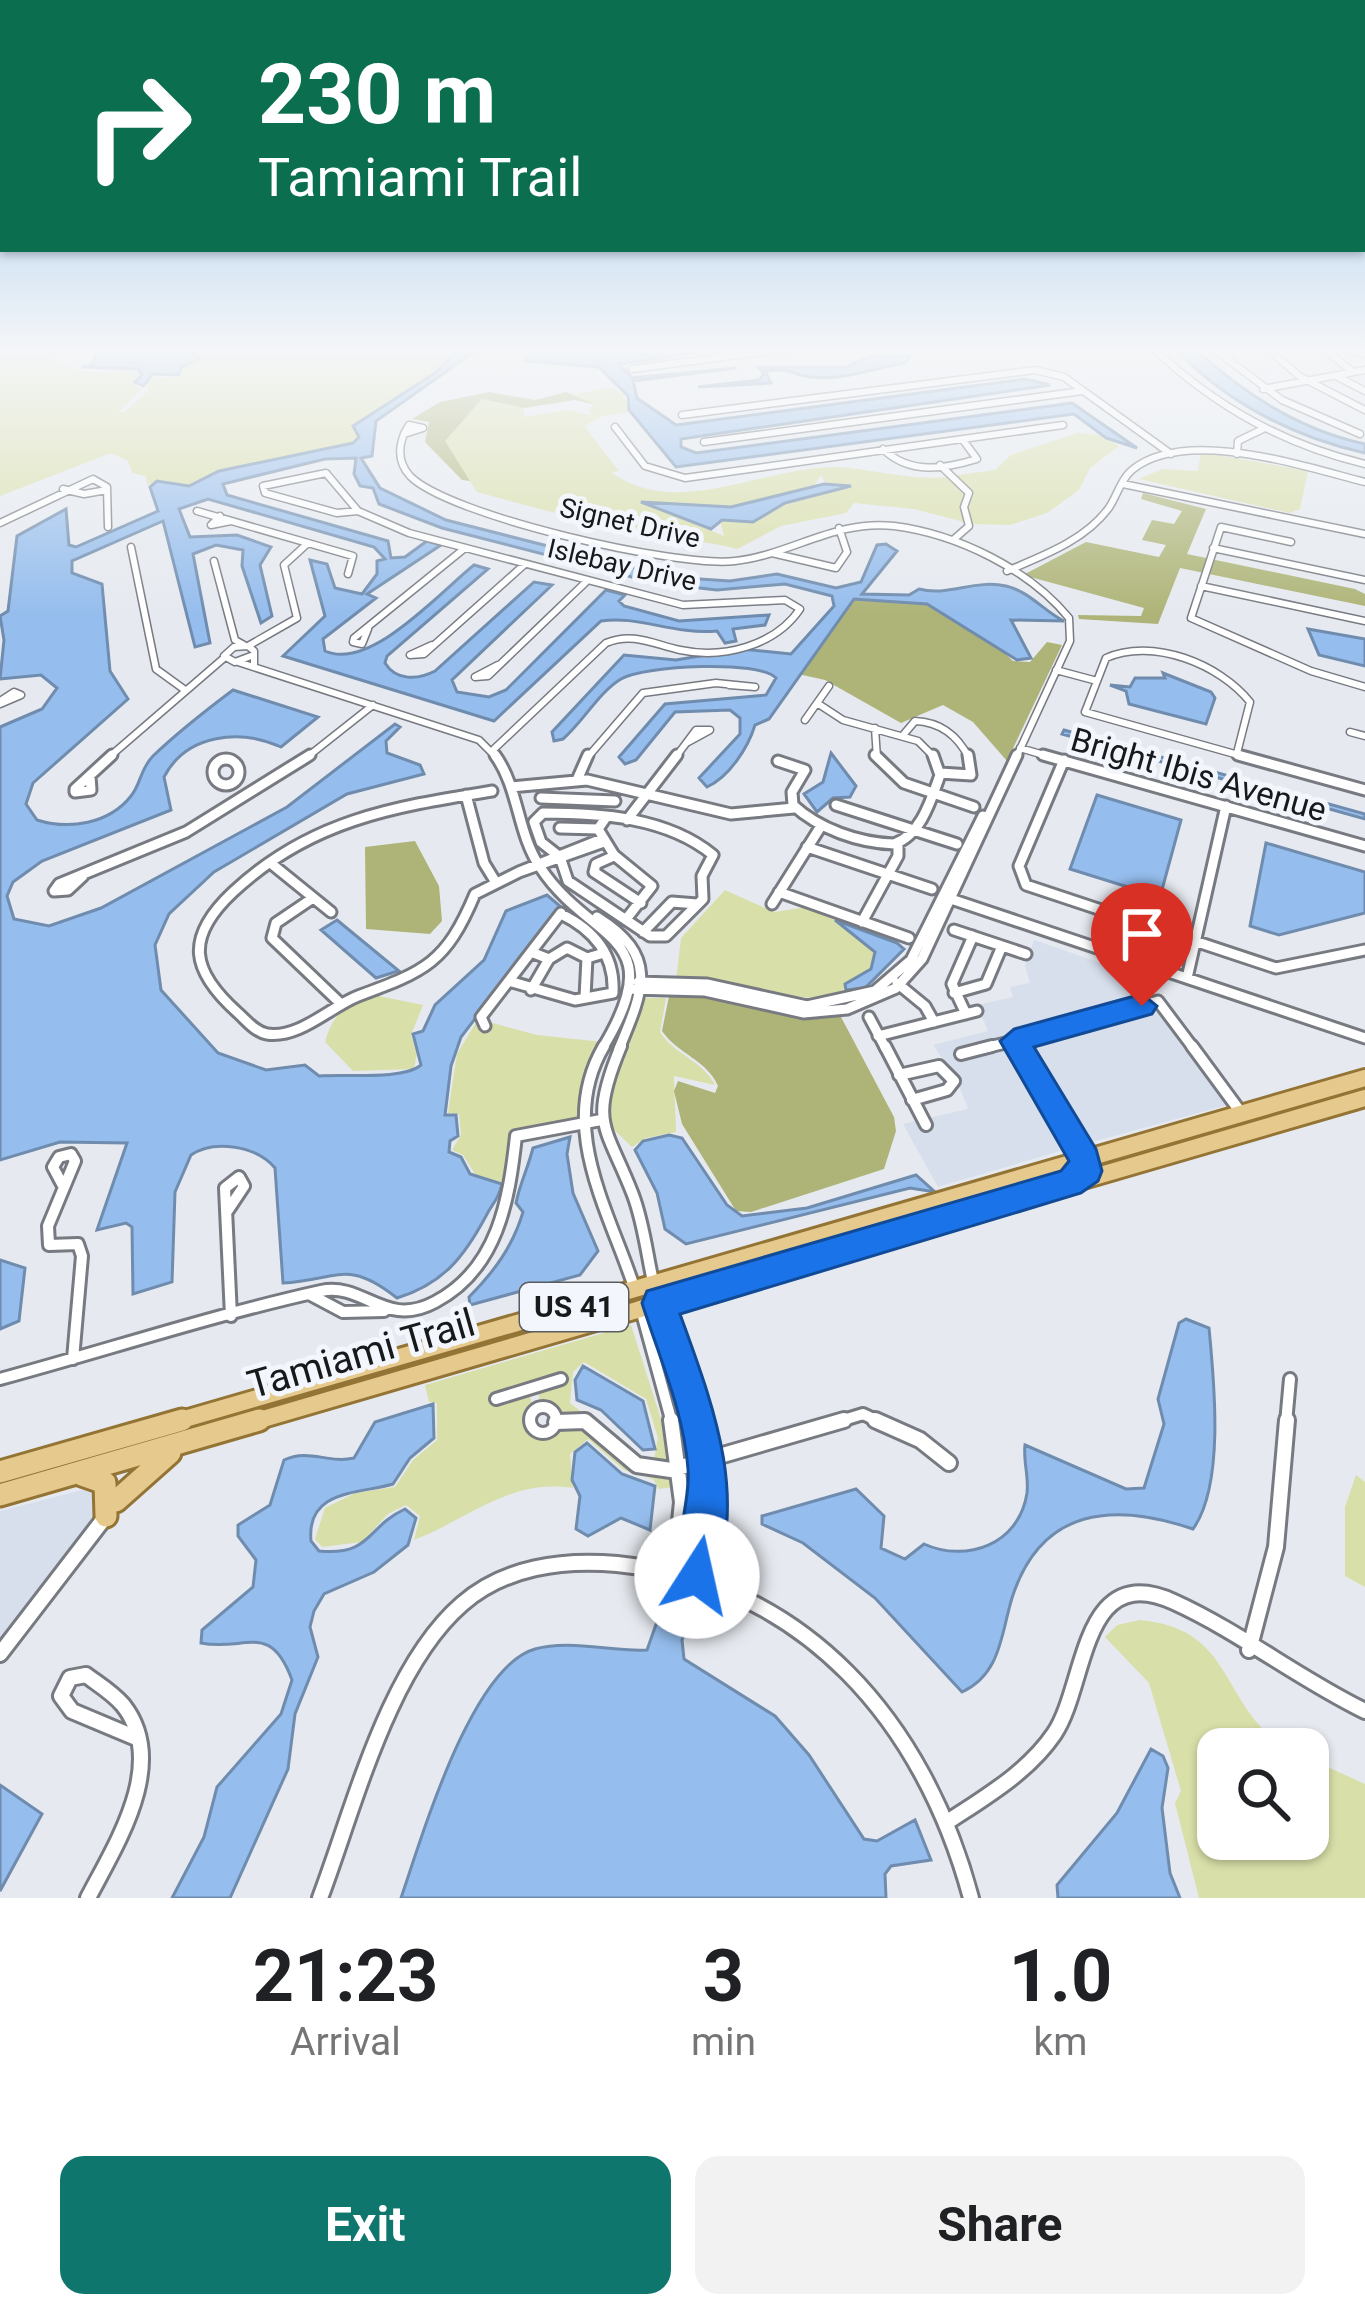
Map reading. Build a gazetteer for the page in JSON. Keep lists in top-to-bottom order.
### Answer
{
  "streets": {
    "main road": ["US 41", "Tamiami Trail"],
    "street": ["Signet Drive", "Islebay Drive", "Bright Ibis Avenue"]
  },
  "page": {
    "turn": ["230 m", "Tamiami Trail"],
    "eta": [
      "21:23",
      "Arrival",
      "3",
      "min",
      "1.0",
      "km"
    ],
    "buttons": ["Exit", "Share"]
  }
}
